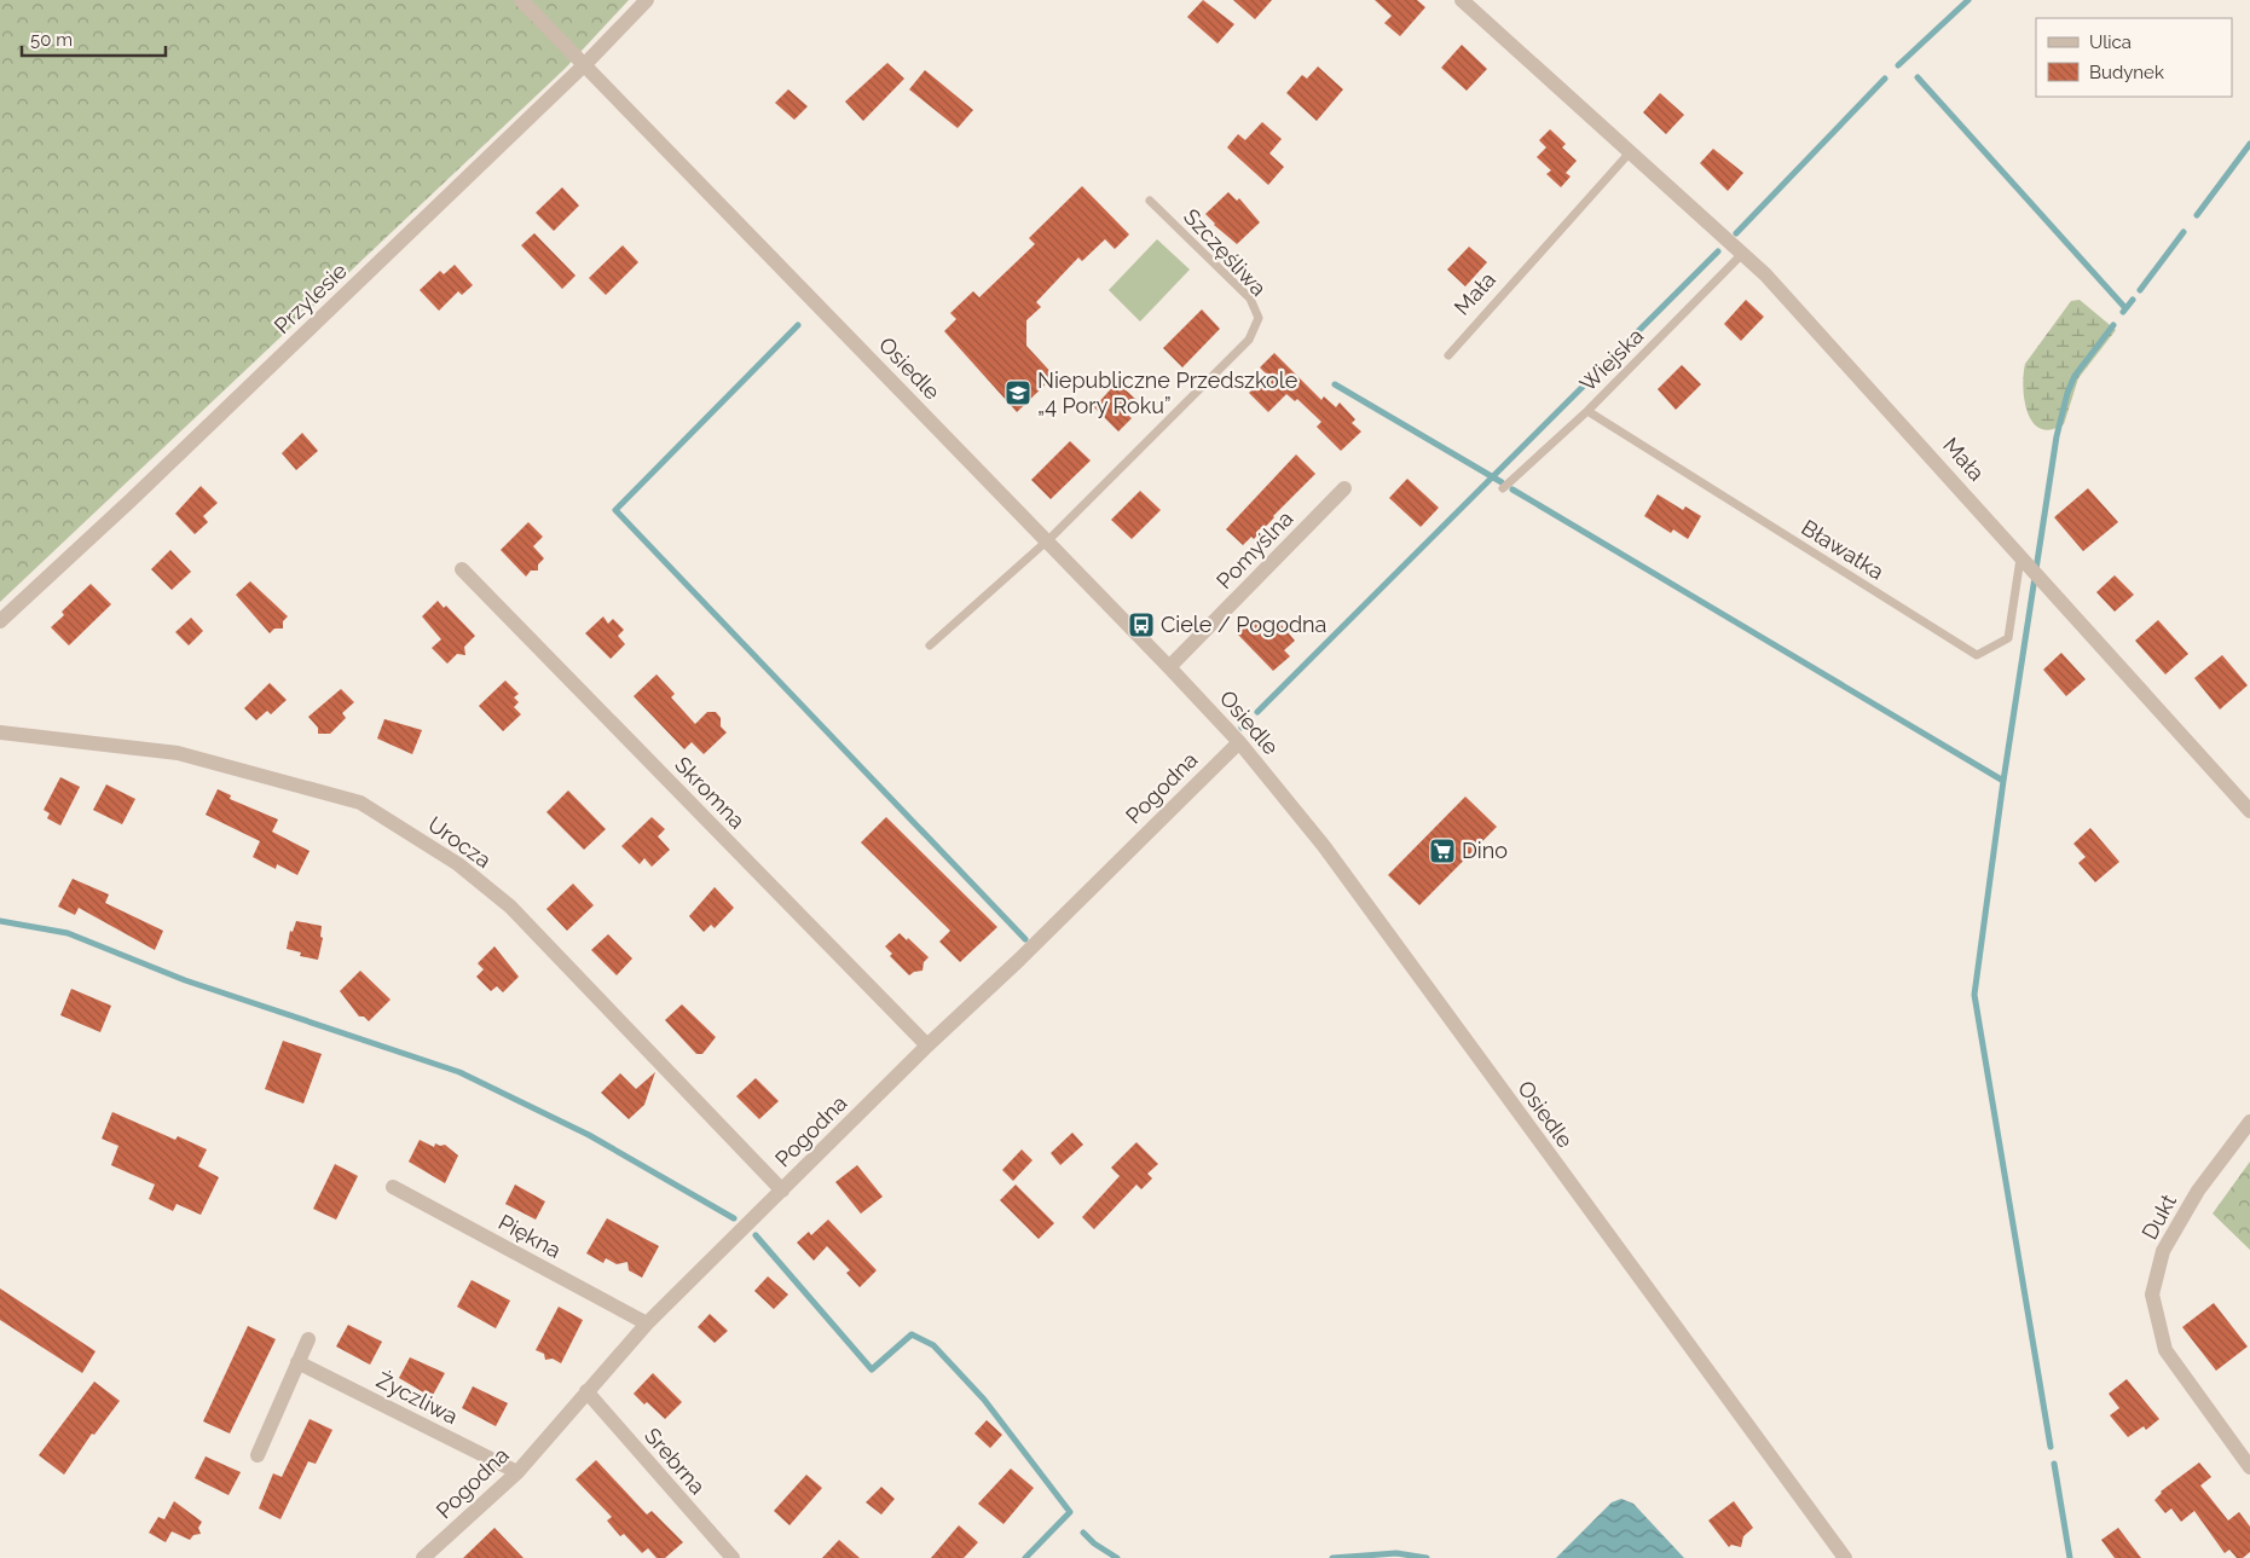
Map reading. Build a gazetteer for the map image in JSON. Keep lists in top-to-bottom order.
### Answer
{
  "streets": {
    "street": [
      "Mała",
      "Przylesie",
      "Osiedle",
      "Pomyślna",
      "Pogodna",
      "Skromna",
      "Urocza",
      "Dukt",
      "Piękna",
      "Życzliwa",
      "Srebrna"
    ],
    "lane": ["Szczęśliwa", "Wiejska", "Bławatka"]
  },
  "crossings": [
    ["Szczęśliwa", "Osiedle"],
    ["Mała", "Wiejska"],
    ["Mała", "Bławatka"],
    ["Przylesie", "Osiedle"],
    ["Wiejska", "Bławatka"],
    ["Osiedle", "Pomyślna"],
    ["Osiedle", "Pogodna"],
    ["Pogodna", "Skromna"],
    ["Pogodna", "Urocza"],
    ["Pogodna", "Piękna"],
    ["Pogodna", "Życzliwa"],
    ["Pogodna", "Srebrna"]
  ],
  "places": {
    "school or university": ["Niepubliczne Przedszkole „4 Pory Roku”"],
    "bus stop": ["Ciele / Pogodna"],
    "supermarket": ["Dino"]
  },
  "legend": ["Ulica", "Budynek"],
  "scale_bar": "50 m"
}
